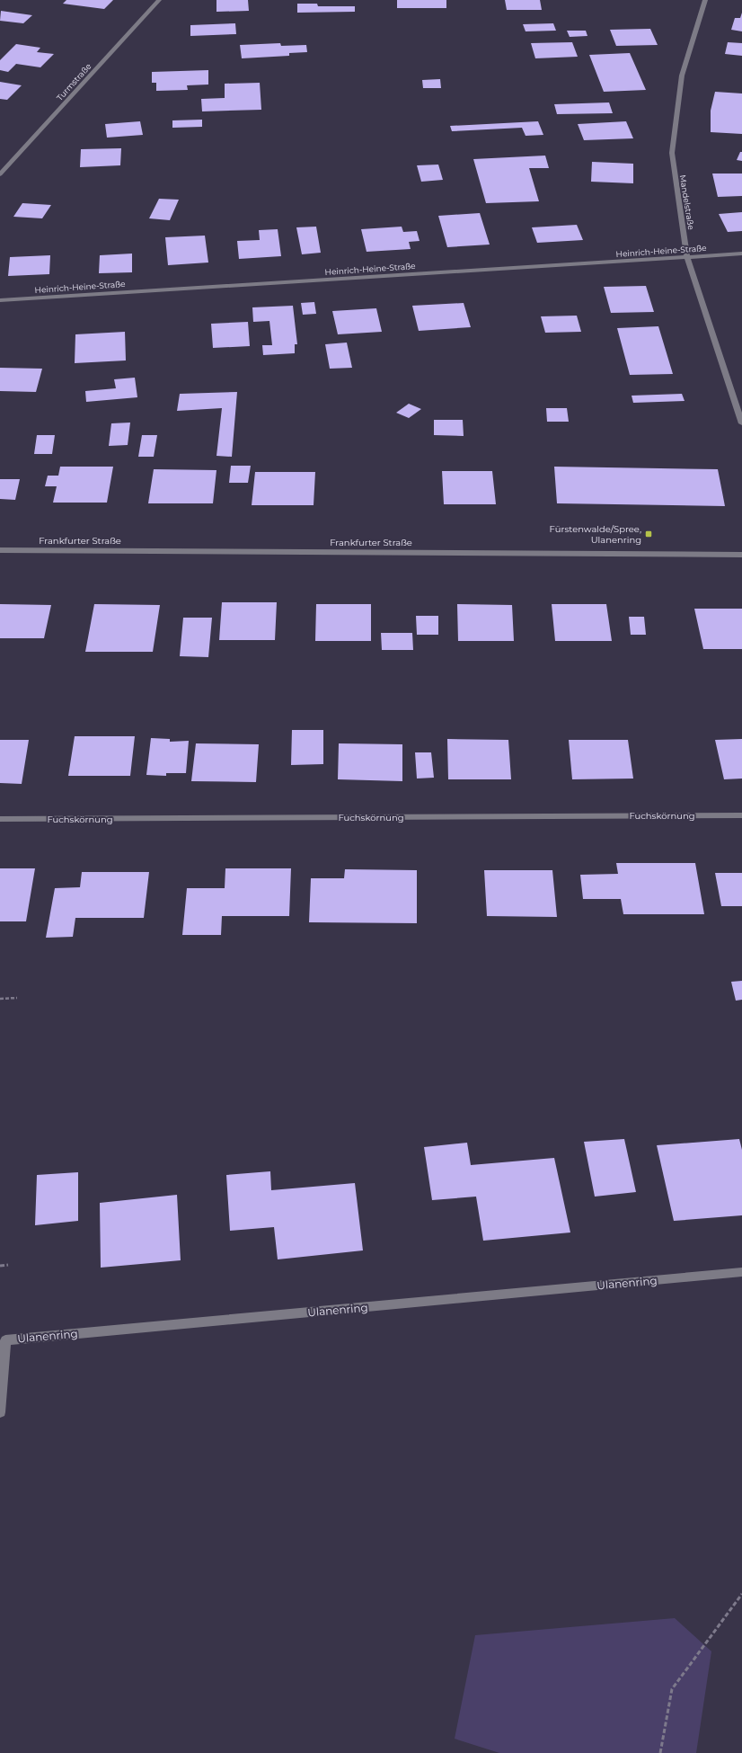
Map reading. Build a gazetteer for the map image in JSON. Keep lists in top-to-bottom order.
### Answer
{
  "streets": {
    "street": [
      "Turmstraße",
      "Mandelstraße",
      "Heinrich-Heine-Straße",
      "Frankfurter Straße",
      "Fuchskörnung",
      "Ulanenring"
    ]
  },
  "crossings": [
    ["Mandelstraße", "Heinrich-Heine-Straße"]
  ],
  "places": {
    "transit": ["Fürstenwalde/Spree, Ulanenring"]
  }
}
